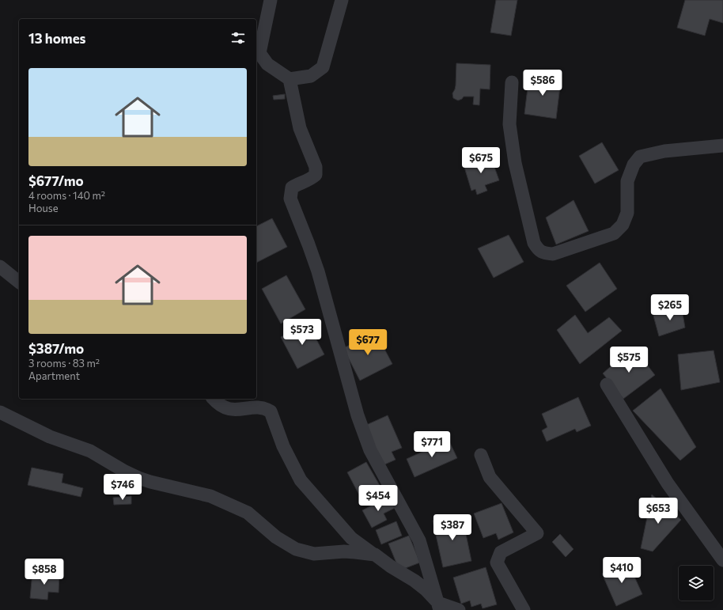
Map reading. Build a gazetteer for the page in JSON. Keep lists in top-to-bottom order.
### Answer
{
  "page": {
    "heading": "13 homes",
    "list": [
      {
        "name": "$677/mo",
        "note": "4 rooms · 140 m² · House"
      },
      {
        "name": "$387/mo",
        "note": "3 rooms · 83 m² · Apartment"
      }
    ],
    "price": [
      "$586",
      "$675",
      "$265",
      "$573",
      "$677",
      "$575",
      "$771",
      "$746",
      "$454",
      "$653",
      "$387",
      "$410",
      "$858"
    ]
  }
}
